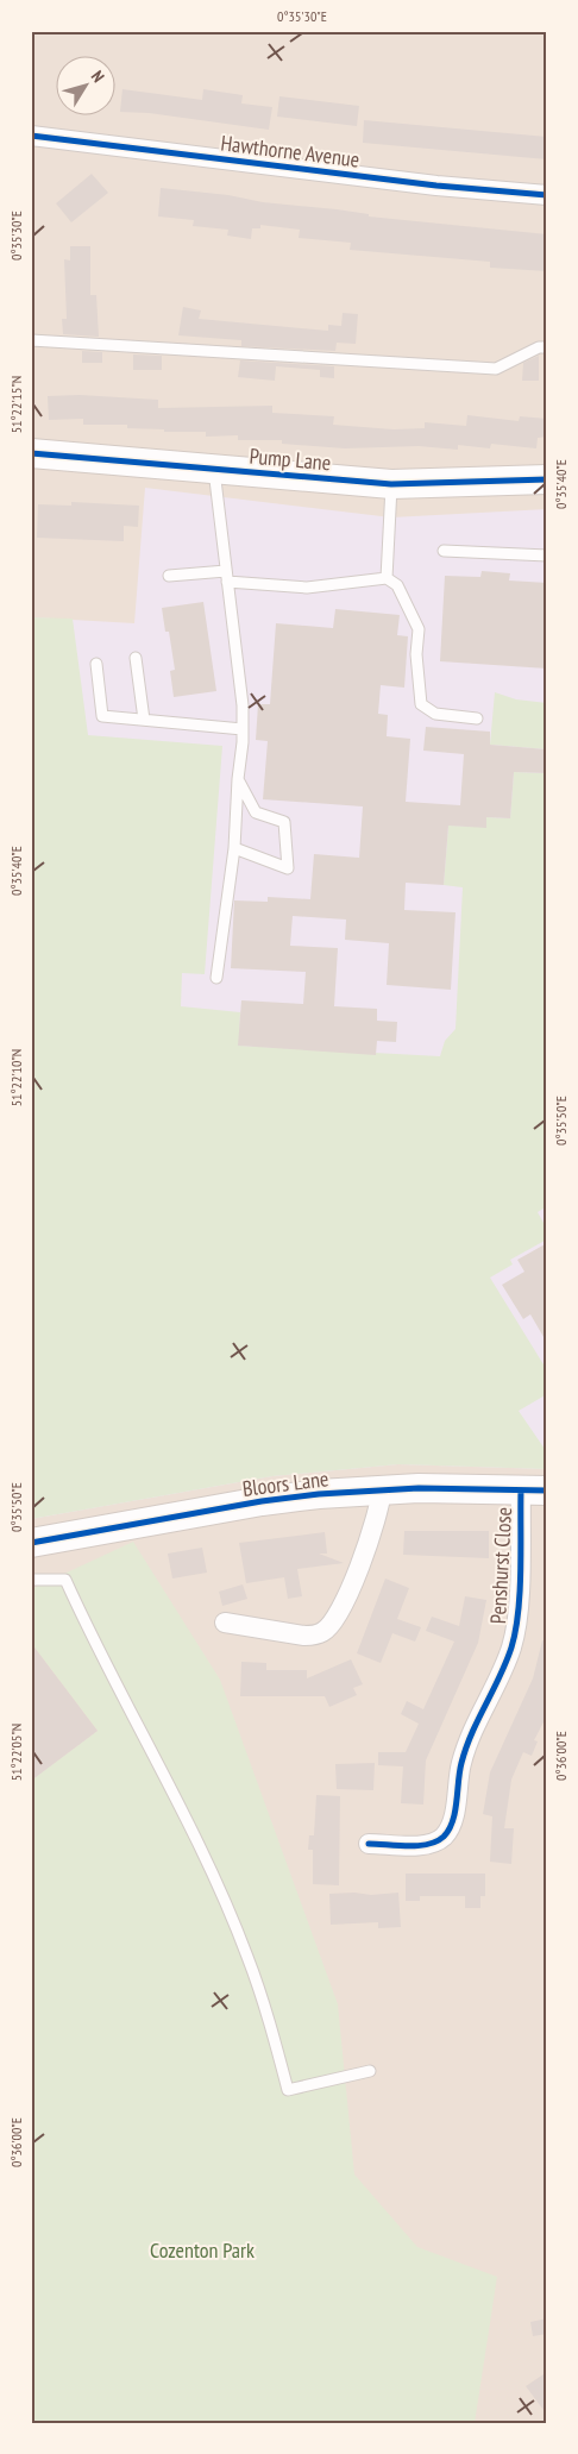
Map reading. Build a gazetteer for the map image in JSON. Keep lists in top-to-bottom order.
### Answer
{
  "streets": {
    "street": [
      "Hawthorne Avenue",
      "Pump Lane",
      "Bloors Lane",
      "Penshurst Close"
    ]
  },
  "crossings": [
    ["Bloors Lane", "Penshurst Close"]
  ],
  "parks": ["Cozenton Park"],
  "north": "top right",
  "coordinates": [
    "0°35'30\"E",
    "51°22'15\"N",
    "0°35'40\"E",
    "51°22'10\"N",
    "0°35'50\"E",
    "51°22'05\"N",
    "0°36'00\"E"
  ]
}
